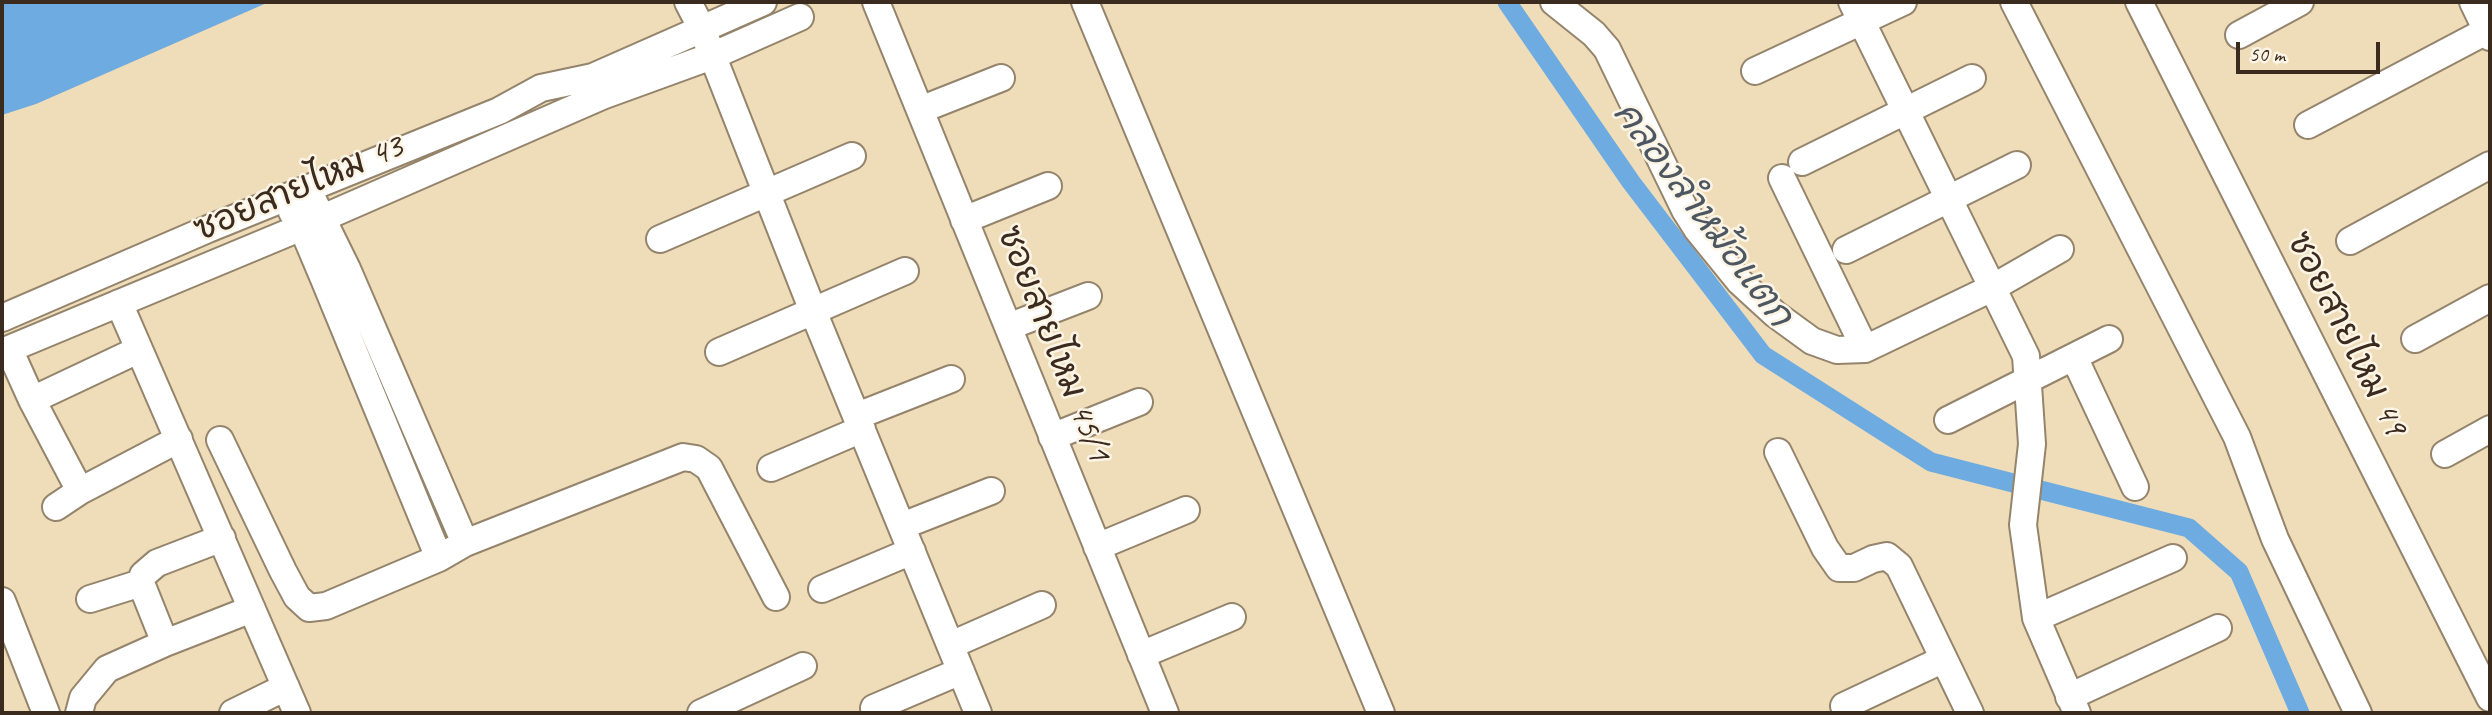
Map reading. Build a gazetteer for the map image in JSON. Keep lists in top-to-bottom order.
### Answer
{
  "streets": {
    "street": ["ซอยสายไหม 43", "ซอยสายไหม 49", "ซอยสายไหม 45/1"]
  },
  "water": ["คลองลำหม้อแตก"],
  "scale_bar": "50 m"
}
